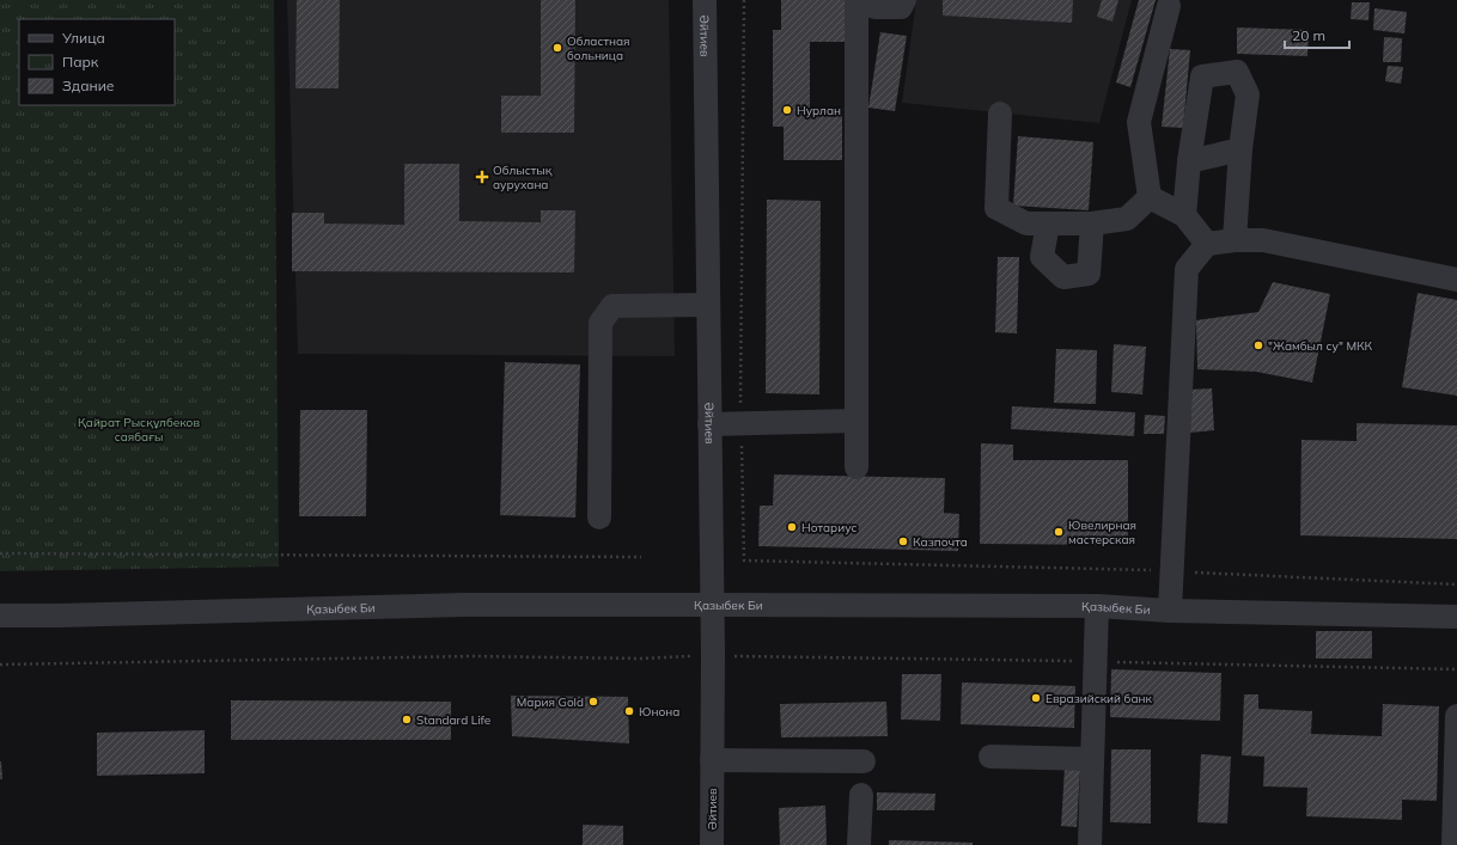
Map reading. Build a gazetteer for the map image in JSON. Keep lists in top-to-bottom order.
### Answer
{
  "streets": {
    "street": ["Әйтиев", "Қазыбек Би"]
  },
  "crossings": [
    ["Әйтиев", "Қазыбек Би"]
  ],
  "parks": ["Қайрат Рысқұлбеков саябағы"],
  "places": {
    "other": [
      "Областная больница",
      "Нурлан",
      "\"Жамбыл су\" МКК",
      "Нотариус",
      "Ювелирная мастерская",
      "Казпочта",
      "Евразийский банк",
      "Мария Gold",
      "Юнона",
      "Standard Life"
    ],
    "health": ["Облыстық аурухана"]
  },
  "legend": ["Улица", "Парк", "Здание"],
  "scale_bar": "20 m"
}
